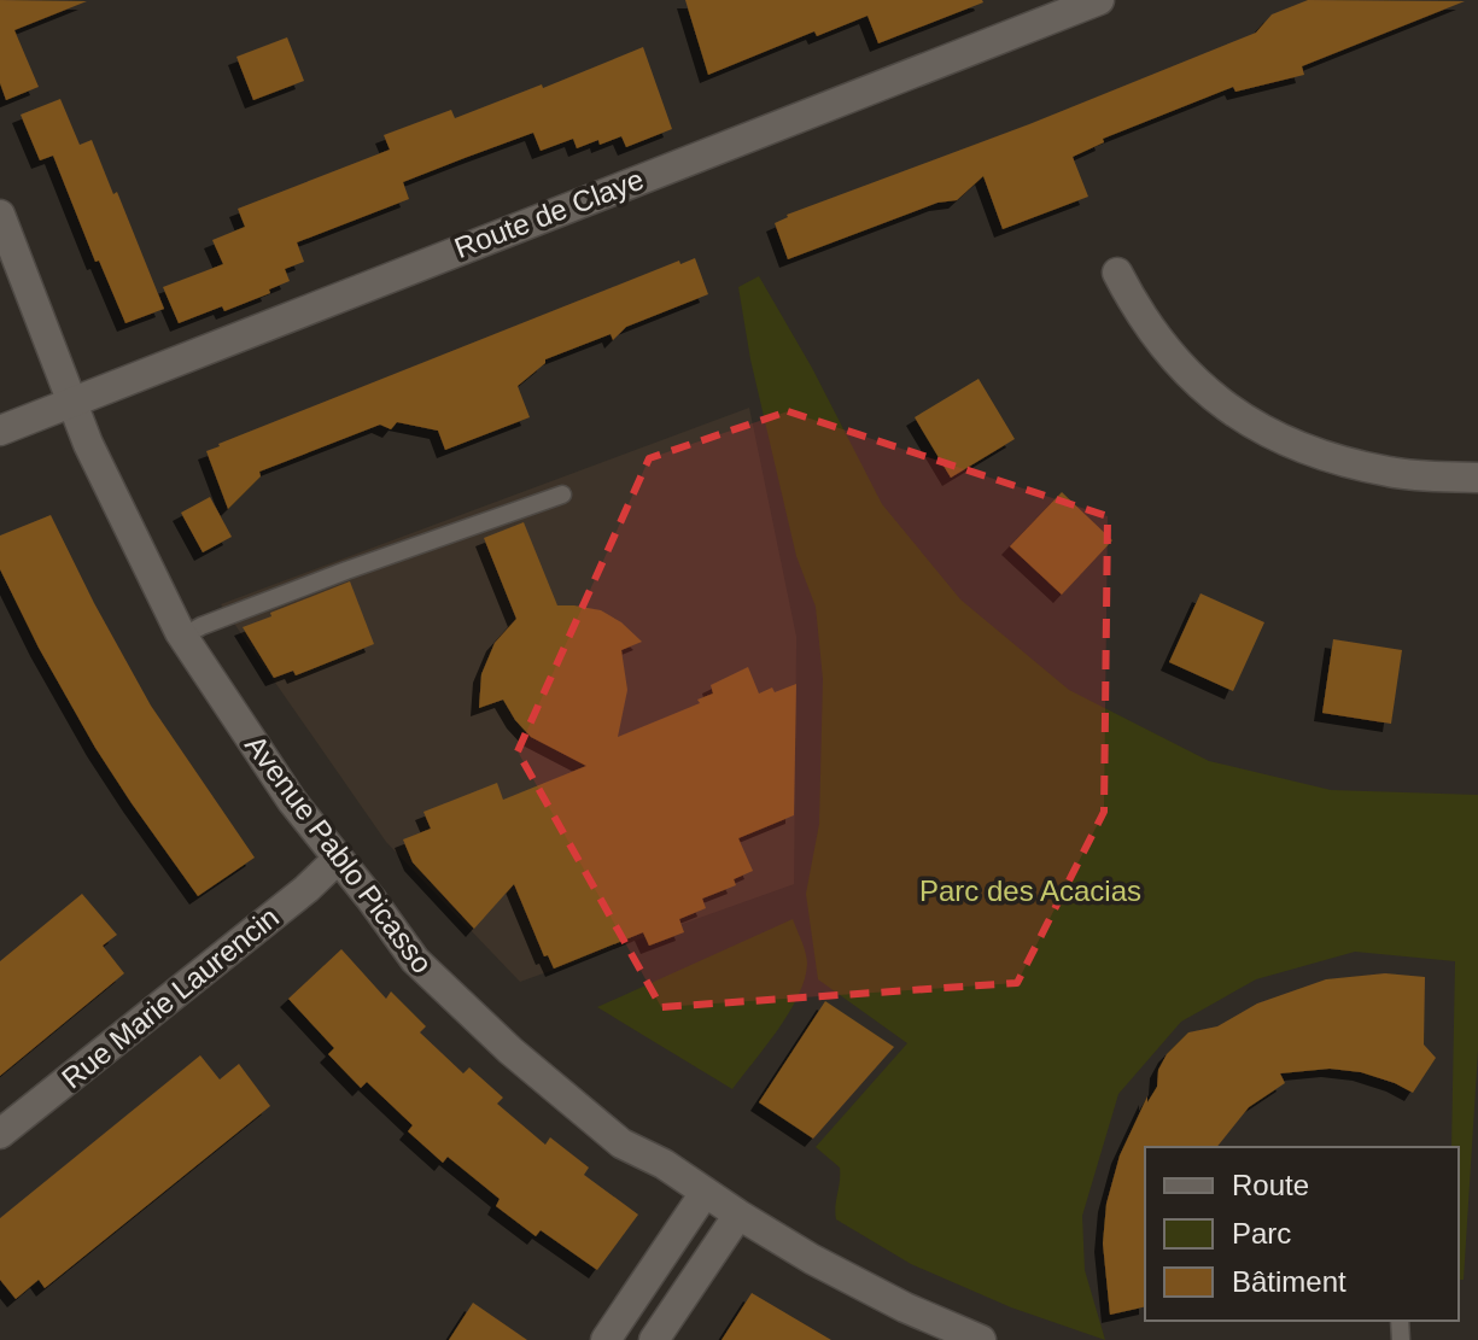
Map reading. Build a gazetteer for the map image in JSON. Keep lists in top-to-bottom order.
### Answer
{
  "streets": {
    "street": ["Route de Claye", "Avenue Pablo Picasso", "Rue Marie Laurencin"]
  },
  "crossings": [
    ["Route de Claye", "Avenue Pablo Picasso"],
    ["Avenue Pablo Picasso", "Rue Marie Laurencin"]
  ],
  "parks": ["Parc des Acacias"],
  "legend": ["Route", "Parc", "Bâtiment"]
}
